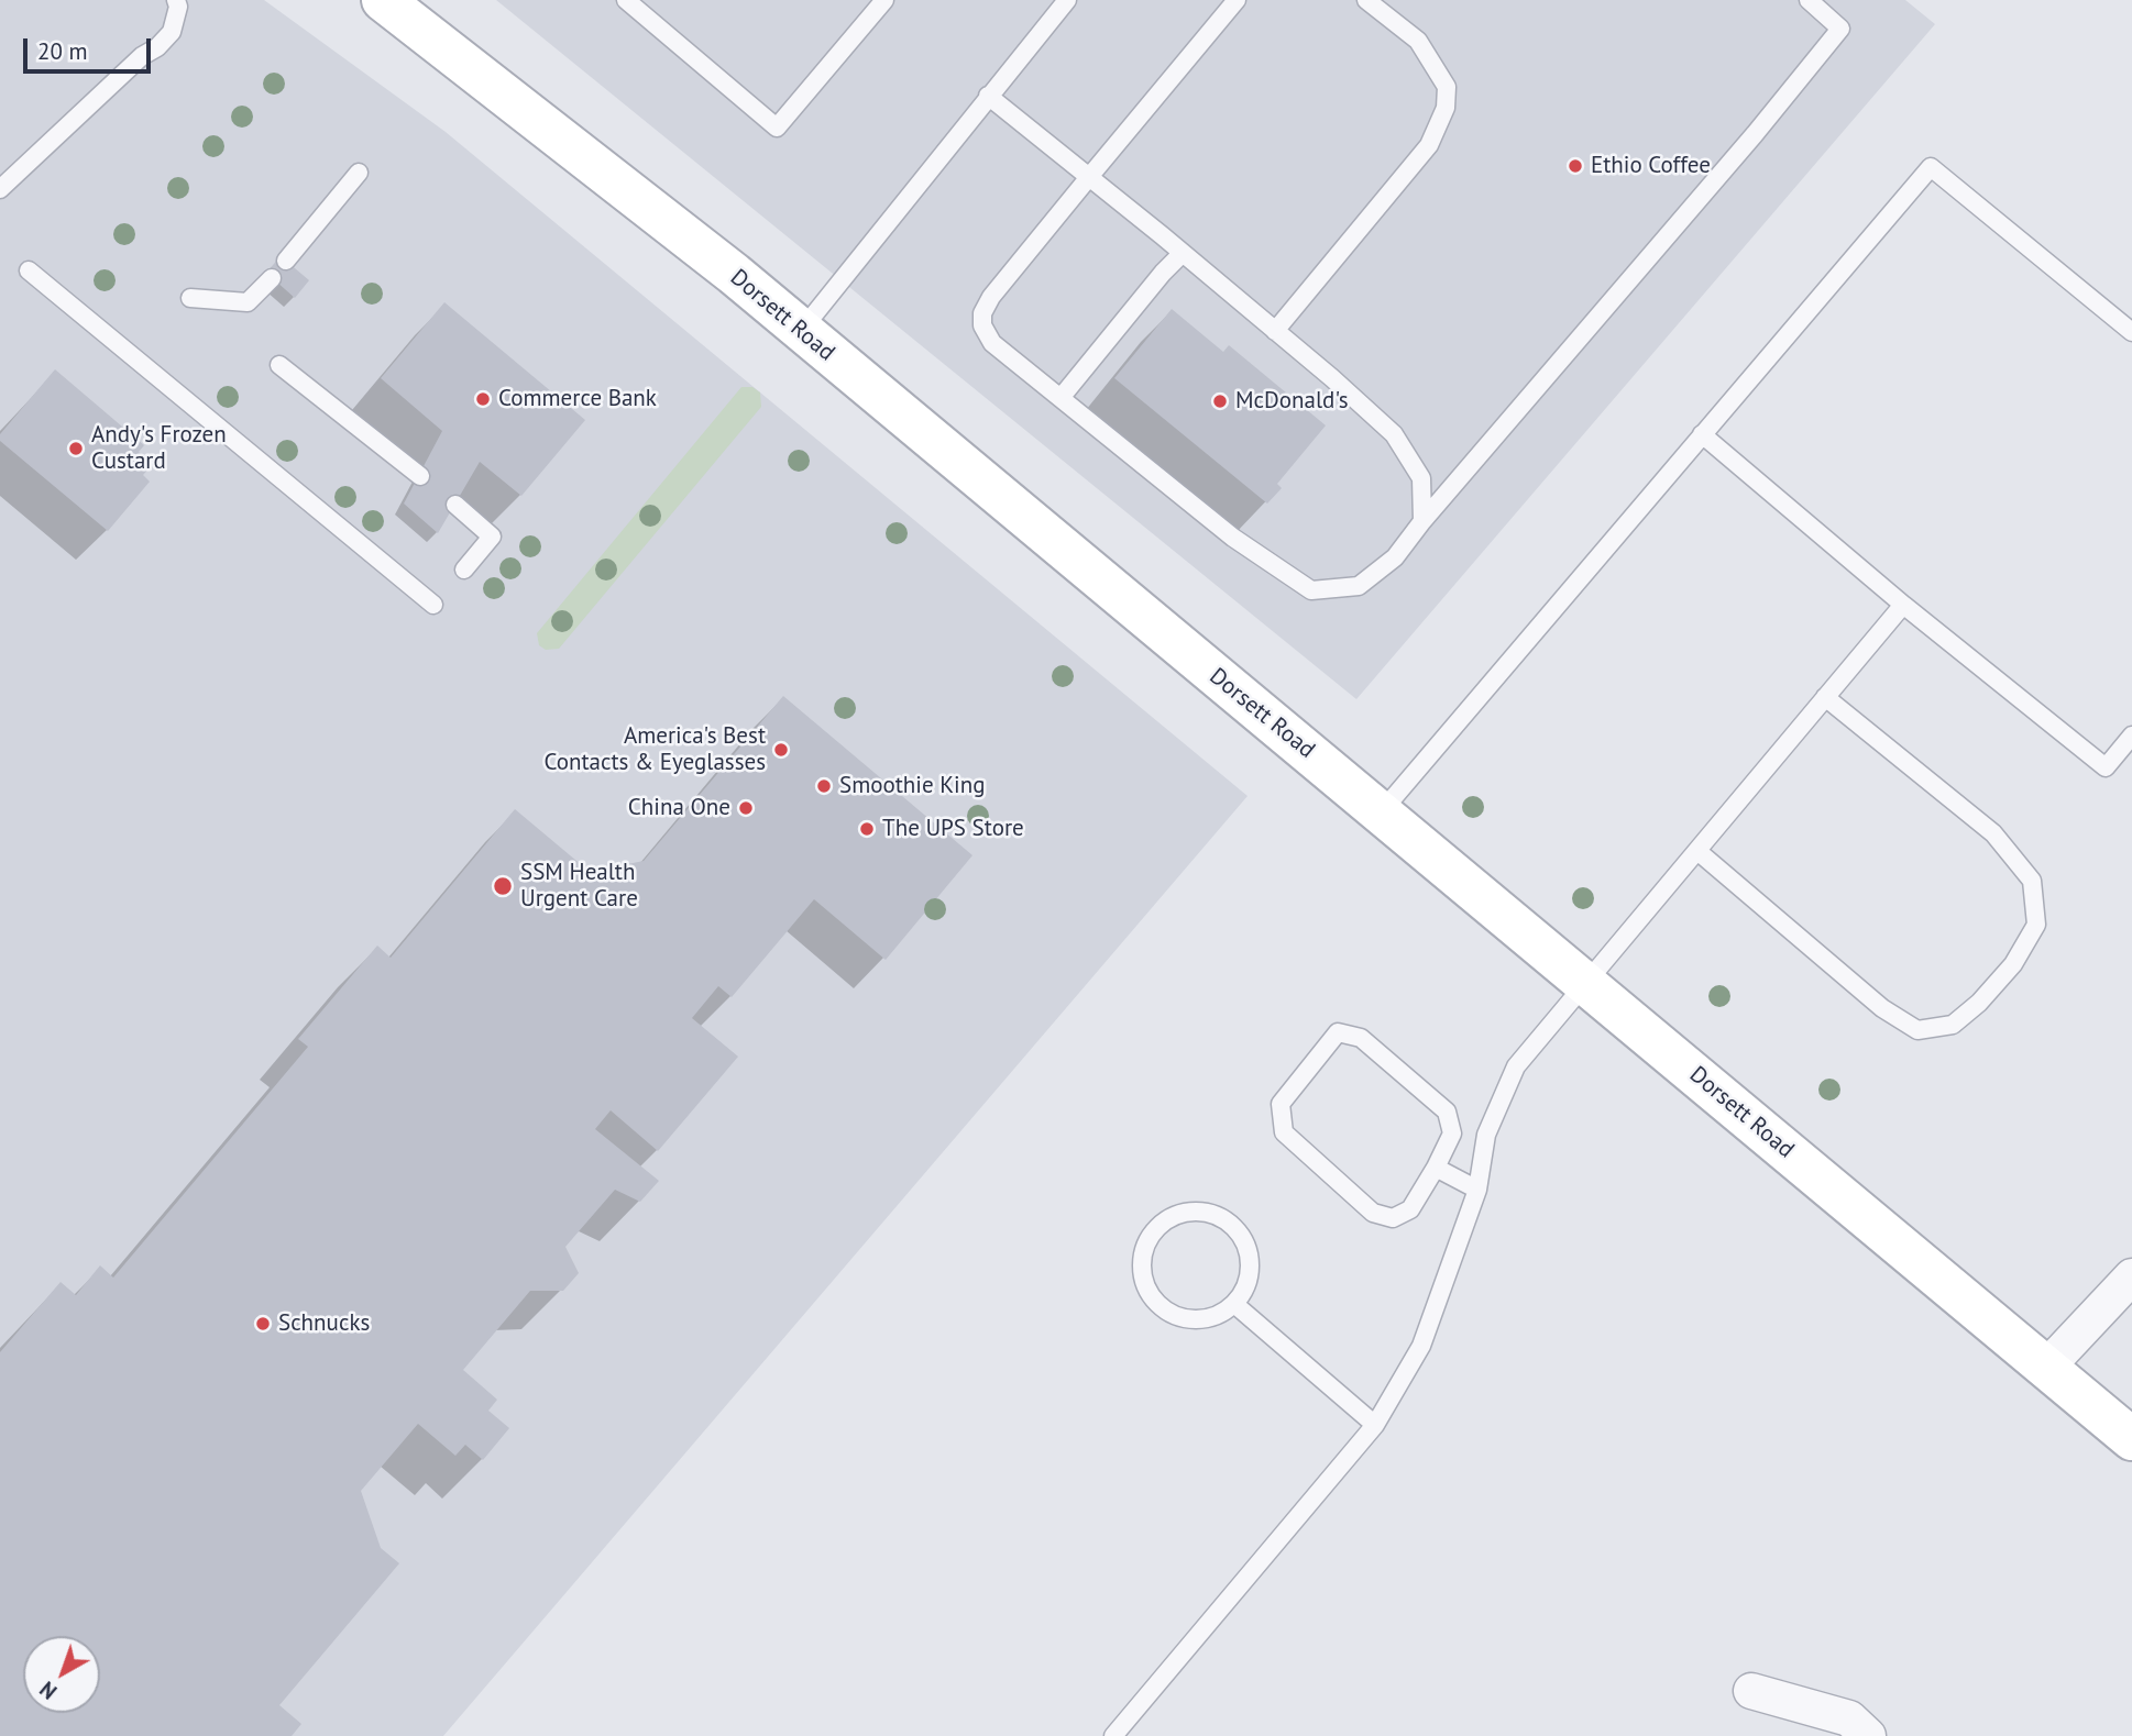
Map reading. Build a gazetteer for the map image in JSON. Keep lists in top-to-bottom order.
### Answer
{
  "streets": {
    "main road": ["Dorsett Road"]
  },
  "places": [
    "Ethio Coffee",
    "Commerce Bank",
    "McDonald's",
    "Andy's Frozen Custard",
    "America's Best Contacts & Eyeglasses",
    "Smoothie King",
    "China One",
    "The UPS Store",
    "SSM Health Urgent Care",
    "Schnucks"
  ],
  "scale_bar": "20 m",
  "north": "bottom left"
}
